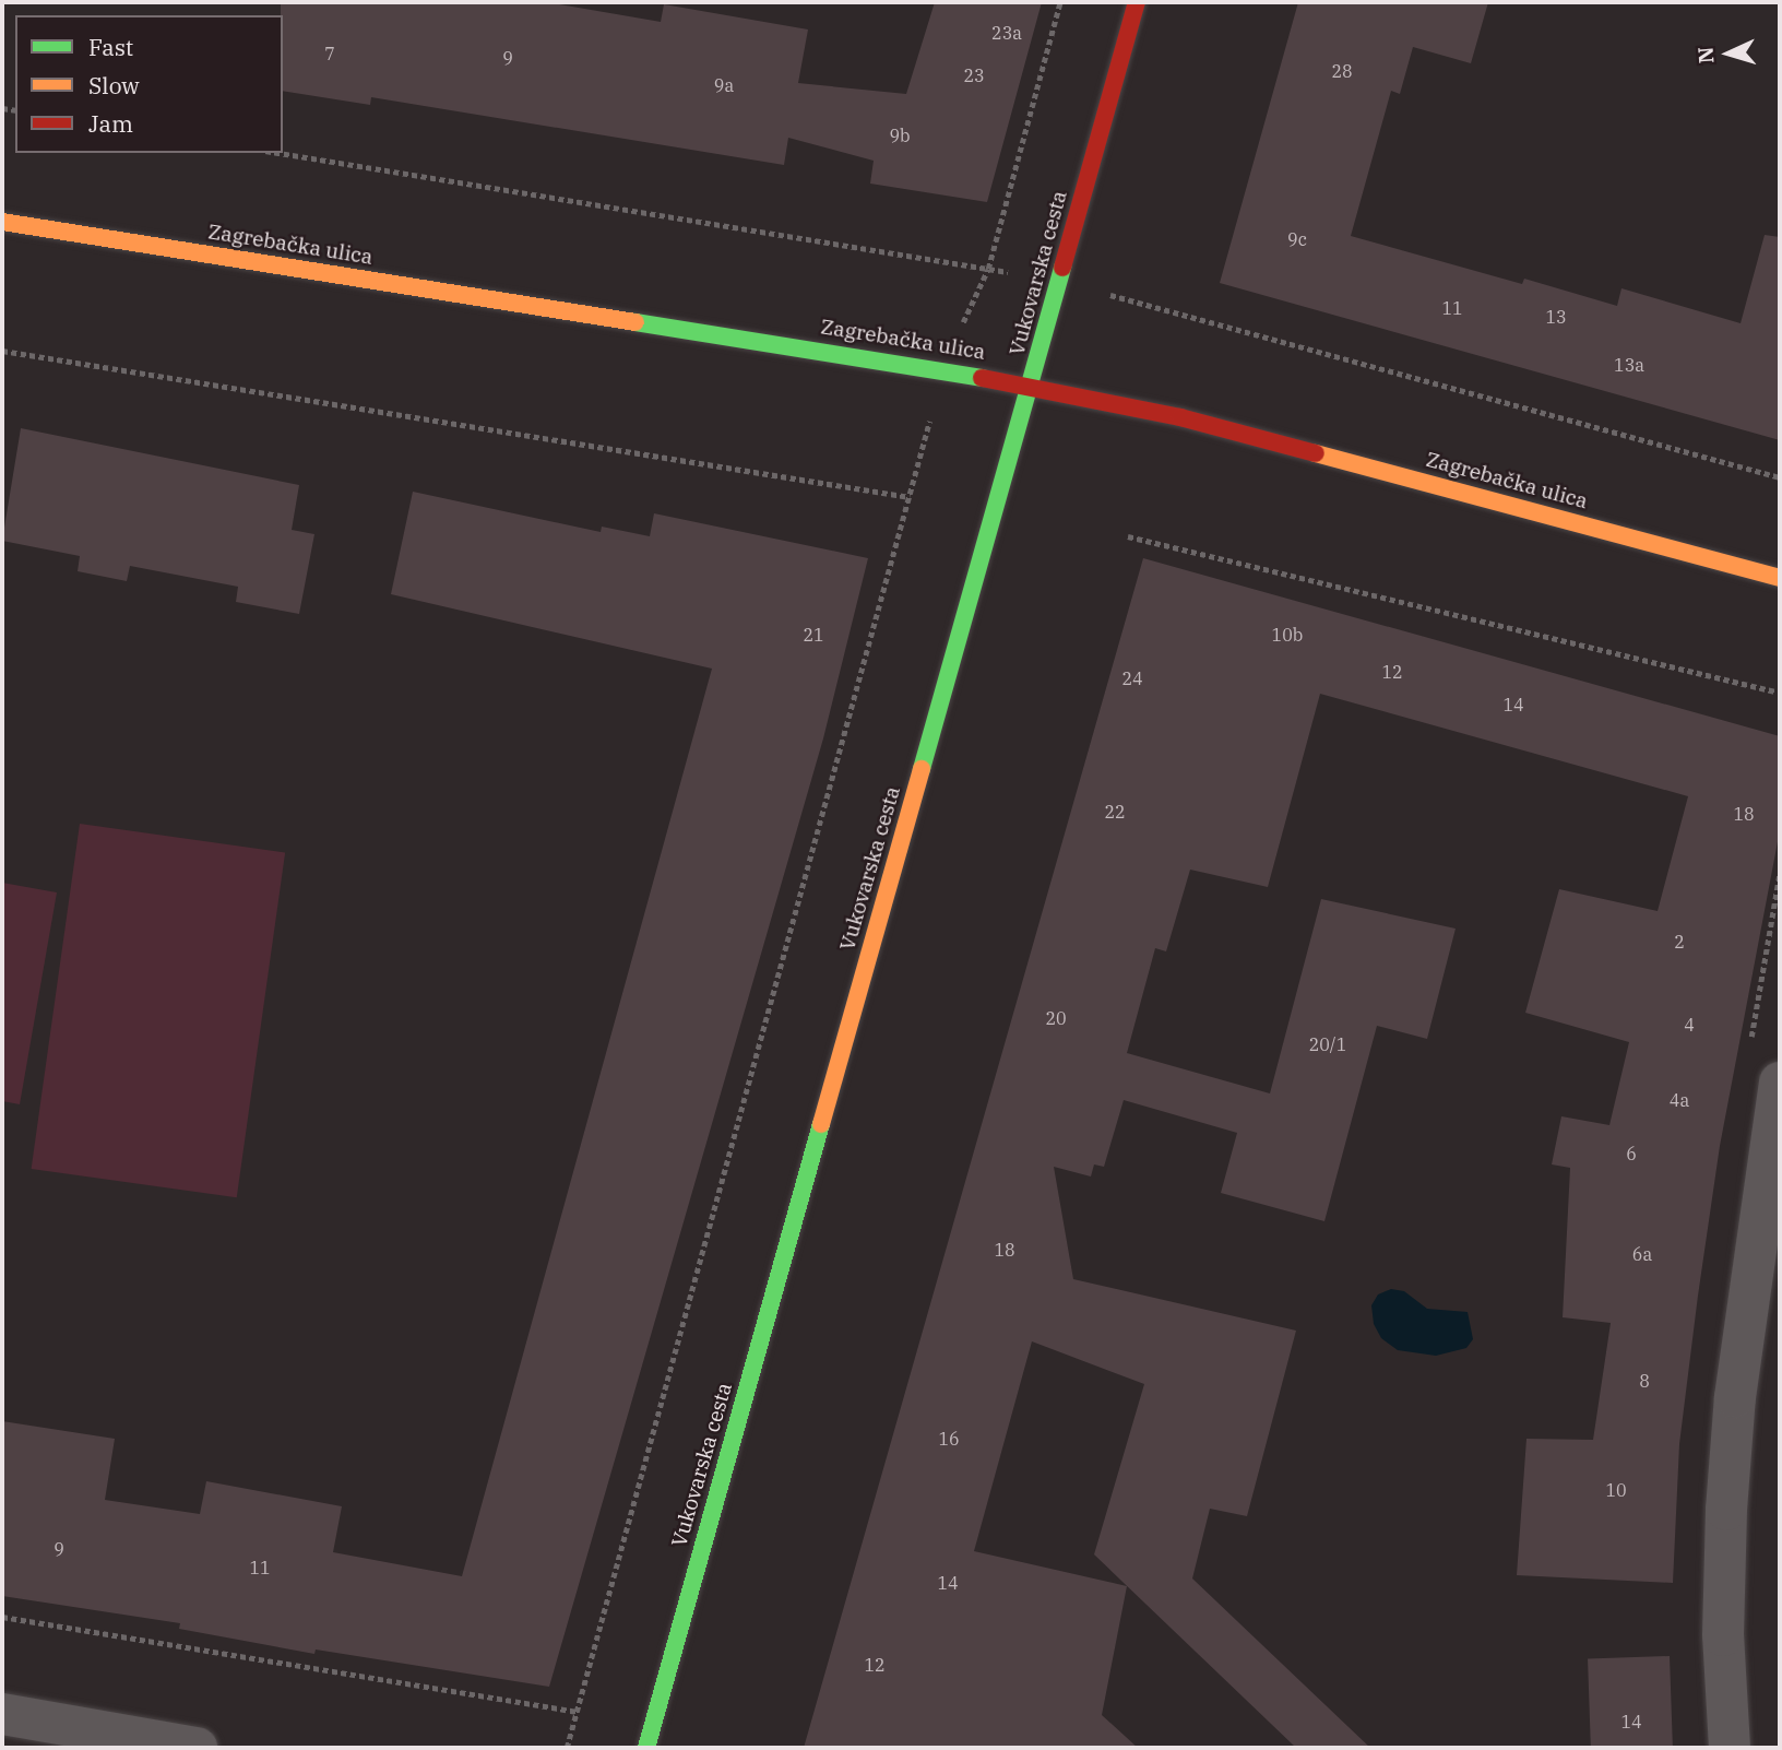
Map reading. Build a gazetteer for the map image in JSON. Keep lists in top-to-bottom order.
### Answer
{
  "streets": {
    "street": ["Zagrebačka ulica", "Vukovarska cesta"]
  },
  "crossings": [
    ["Zagrebačka ulica", "Vukovarska cesta"]
  ],
  "house_numbers": [
    "23a",
    "7",
    "9",
    "28",
    "23",
    "9a",
    "9b",
    "9c",
    "11",
    "13",
    "13a",
    "21",
    "10b",
    "12",
    "24",
    "14",
    "22",
    "18",
    "2",
    "20",
    "4",
    "20/1",
    "4a",
    "6",
    "18",
    "6a",
    "8",
    "16",
    "10",
    "9",
    "11",
    "14",
    "12",
    "14"
  ],
  "legend": ["Fast", "Slow", "Jam"],
  "north": "left"
}
